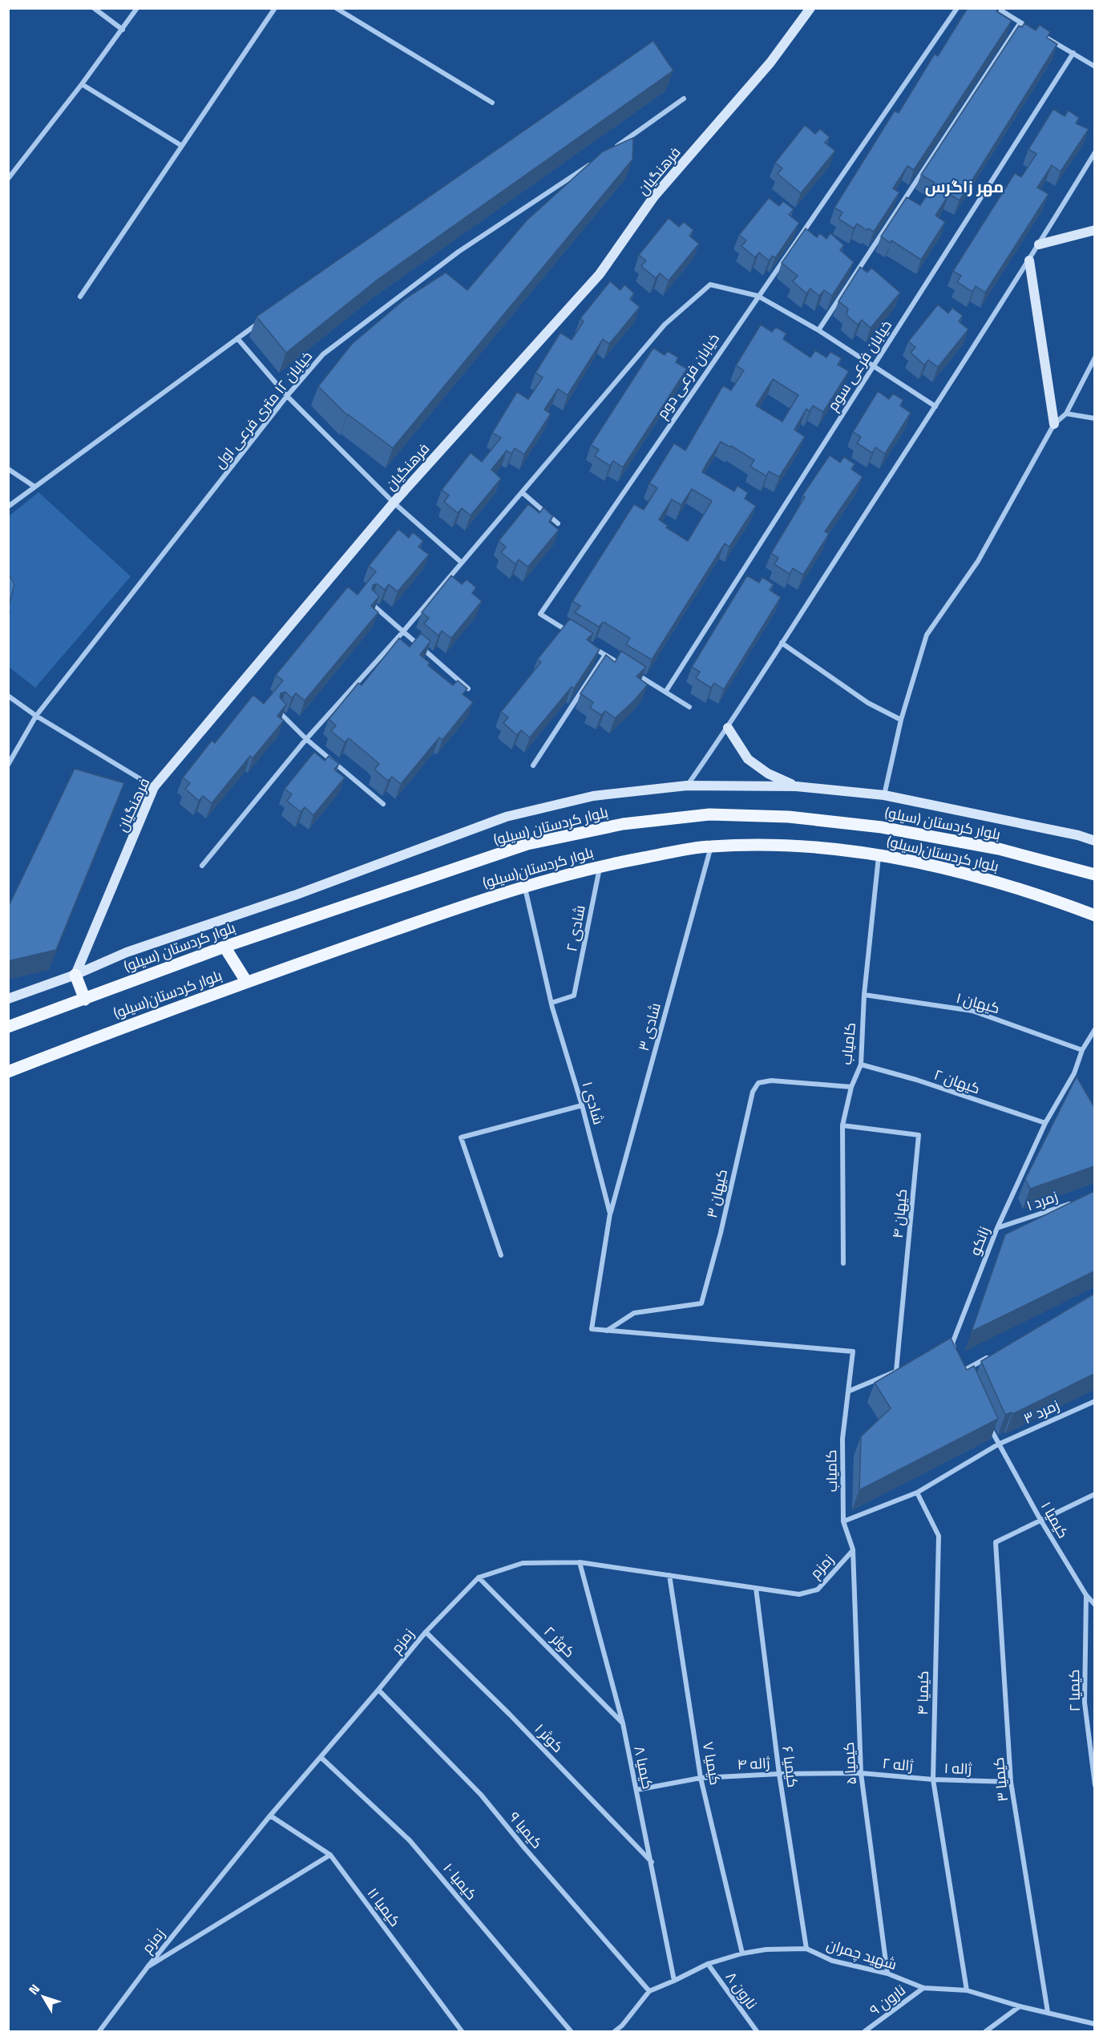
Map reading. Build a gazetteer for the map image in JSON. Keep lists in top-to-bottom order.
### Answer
{
  "streets": {
    "main road": ["بلوار کردستان (سیلو)", "بلوار کردستان(سیلو)"],
    "street": [
      "فرهنگیان",
      "خیابان فرعی سوم",
      "خیابان فرعی دوم",
      "خیابان ۱۲ متری فرعی اول",
      "شادی ۲",
      "کیهان ۱",
      "شادی ۳",
      "کامیاب",
      "کیهان ۲",
      "شادی ۱",
      "کیهان ۳",
      "زمرد ۱",
      "کیهان ۴",
      "زانکو",
      "زمرد ۳",
      "کیمیا ۱",
      "زمزم",
      "کوثر ۲",
      "کیمیا ۲",
      "کیمیا ۴",
      "کوثر ۱",
      "کیمیا ۷",
      "ژاله ۴",
      "کیمیا ۵",
      "ژاله ۲",
      "کیمیا ۶",
      "کیمیا ۸",
      "ژاله ۱",
      "کیمیا ۳",
      "کیمیا ۹",
      "کیمیا ۱۰",
      "کیمیا ۱۱",
      "شهید چمران",
      "نارون ۸",
      "نارون ۹"
    ]
  },
  "crossings": [
    ["بلوار کردستان(سیلو)", "شادی ۲"],
    ["بلوار کردستان(سیلو)", "شادی ۳"],
    ["بلوار کردستان(سیلو)", "کامیاب"],
    ["بلوار کردستان(سیلو)", "شادی ۱"],
    ["شادی ۲", "شادی ۱"],
    ["کیهان ۱", "کامیاب"],
    ["کیهان ۱", "زانکو"],
    ["شادی ۳", "شادی ۱"],
    ["کامیاب", "کیهان ۲"],
    ["کامیاب", "شادی ۱"],
    ["کامیاب", "کیهان ۳"],
    ["کامیاب", "کیهان ۴"],
    ["کامیاب", "زمزم"],
    ["کامیاب", "کیمیا ۵"],
    ["کیهان ۲", "زانکو"],
    ["شادی ۱", "کیهان ۳"],
    ["زمرد ۱", "زانکو"],
    ["زمرد ۳", "کیمیا ۱"],
    ["کیمیا ۱", "کیمیا ۲"],
    ["کیمیا ۱", "کیمیا ۳"],
    ["زمزم", "کوثر ۲"],
    ["زمزم", "کوثر ۱"],
    ["زمزم", "کیمیا ۷"],
    ["زمزم", "کیمیا ۵"],
    ["زمزم", "کیمیا ۶"],
    ["زمزم", "کیمیا ۸"],
    ["زمزم", "کیمیا ۹"],
    ["زمزم", "کیمیا ۱۰"],
    ["زمزم", "کیمیا ۱۱"],
    ["کوثر ۲", "کیمیا ۸"],
    ["کیمیا ۴", "ژاله ۲"],
    ["کیمیا ۴", "ژاله ۱"],
    ["کیمیا ۴", "شهید چمران"],
    ["کوثر ۱", "کیمیا ۸"],
    ["کیمیا ۷", "ژاله ۴"],
    ["کیمیا ۷", "شهید چمران"],
    ["ژاله ۴", "ژاله ۲"],
    ["ژاله ۴", "کیمیا ۶"],
    ["ژاله ۴", "کیمیا ۸"],
    ["کیمیا ۵", "ژاله ۲"],
    ["کیمیا ۵", "شهید چمران"],
    ["ژاله ۲", "کیمیا ۶"],
    ["ژاله ۲", "ژاله ۱"],
    ["کیمیا ۶", "شهید چمران"],
    ["کیمیا ۸", "شهید چمران"],
    ["ژاله ۱", "کیمیا ۳"],
    ["کیمیا ۳", "شهید چمران"],
    ["کیمیا ۹", "شهید چمران"],
    ["شهید چمران", "نارون ۸"],
    ["شهید چمران", "نارون ۹"]
  ],
  "districts": ["مهر زاگرس"],
  "north": "top left"
}
